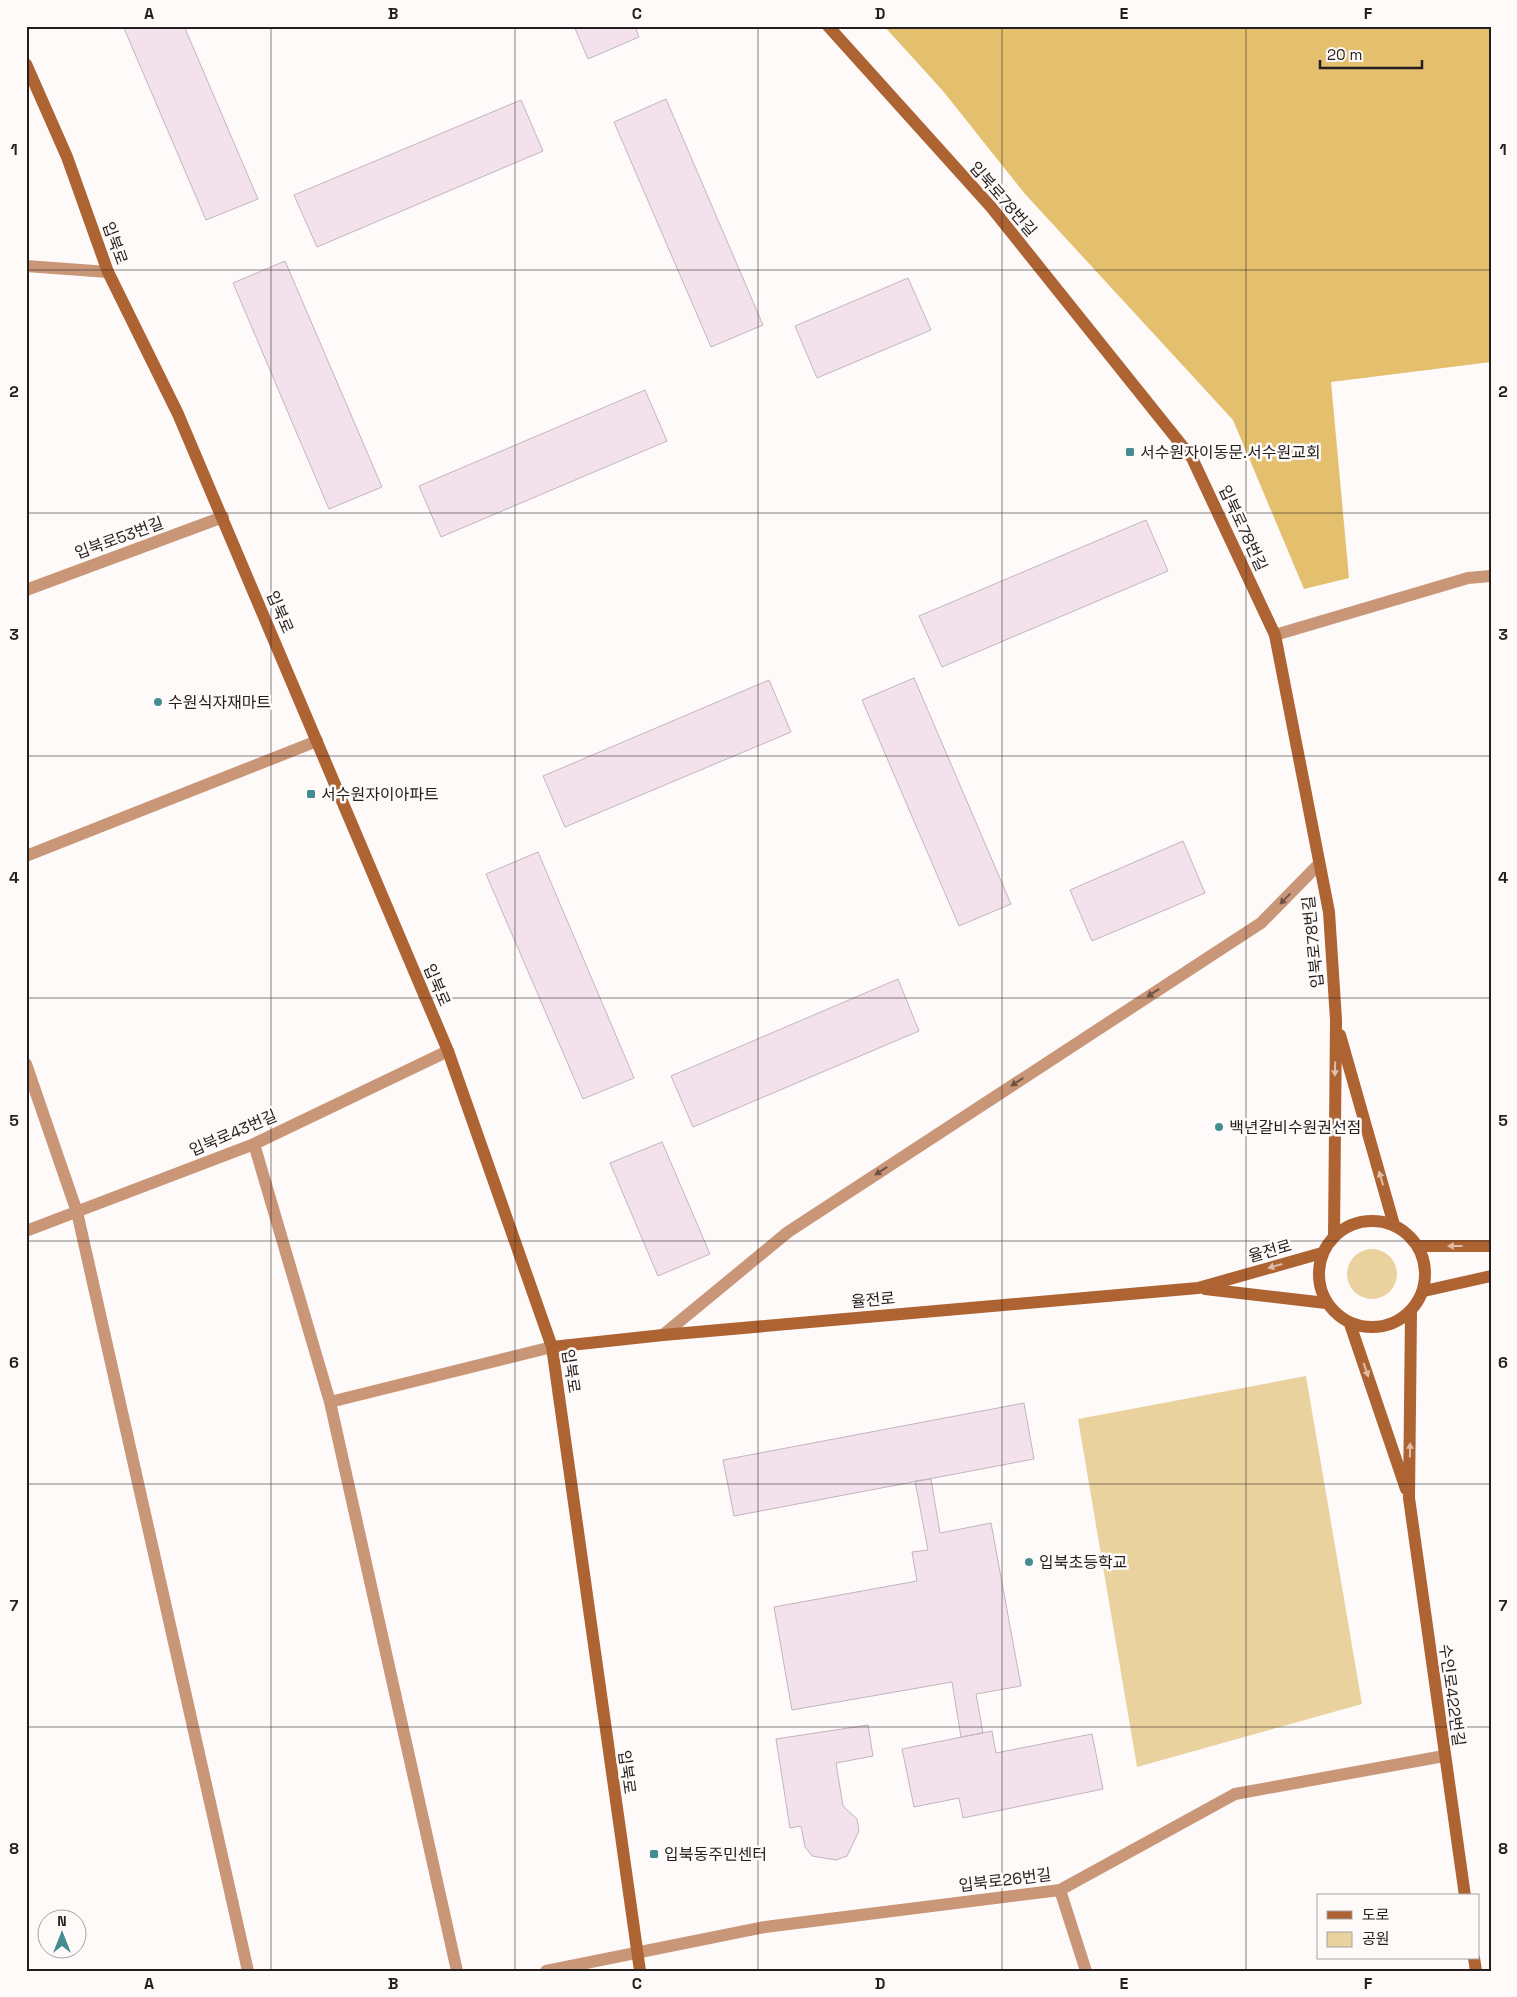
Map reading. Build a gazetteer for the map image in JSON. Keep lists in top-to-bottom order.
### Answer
{
  "streets": {
    "street": [
      "입북로78번길",
      "입북로",
      "입북로53번길",
      "입북로43번길",
      "율전로",
      "수인로422번길",
      "입북로26번길"
    ]
  },
  "crossings": [
    ["입북로", "입북로53번길"],
    ["입북로", "입북로43번길"],
    ["입북로", "율전로"],
    ["입북로", "입북로26번길"],
    ["율전로", "수인로422번길"],
    ["수인로422번길", "입북로26번길"]
  ],
  "places": {
    "transit": ["서수원자이동문.서수원교회", "서수원자이아파트", "입북동주민센터"],
    "other": ["수원식자재마트", "백년갈비수원권선점", "입북초등학교"]
  },
  "legend": ["도로", "공원"],
  "scale_bar": "20 m",
  "north": "top",
  "grid": {
    "columns": [
      "A",
      "B",
      "C",
      "D",
      "E",
      "F"
    ],
    "rows": [
      "1",
      "2",
      "3",
      "4",
      "5",
      "6",
      "7",
      "8"
    ]
  }
}
